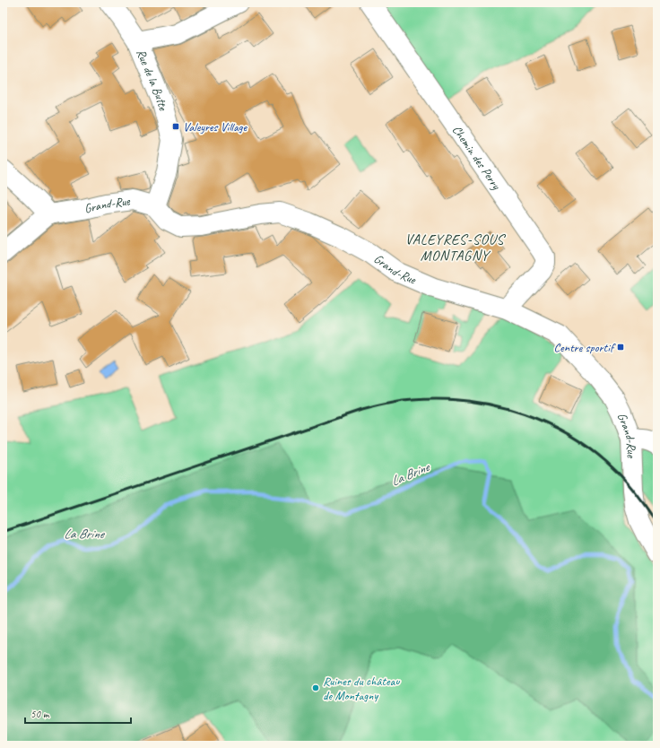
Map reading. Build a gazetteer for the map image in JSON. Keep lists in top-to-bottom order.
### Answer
{
  "streets": {
    "street": ["Rue de la Butte", "Chemin des Perry", "Grand-Rue"]
  },
  "crossings": [
    ["Rue de la Butte", "Grand-Rue"],
    ["Chemin des Perry", "Grand-Rue"]
  ],
  "districts": ["VALEYRES-SOUS MONTAGNY"],
  "water": ["La Brine"],
  "places": {
    "transit": ["Valeyres Village", "Centre sportif"],
    "other": ["Ruines du château de Montagny"]
  },
  "scale_bar": "50 m"
}
